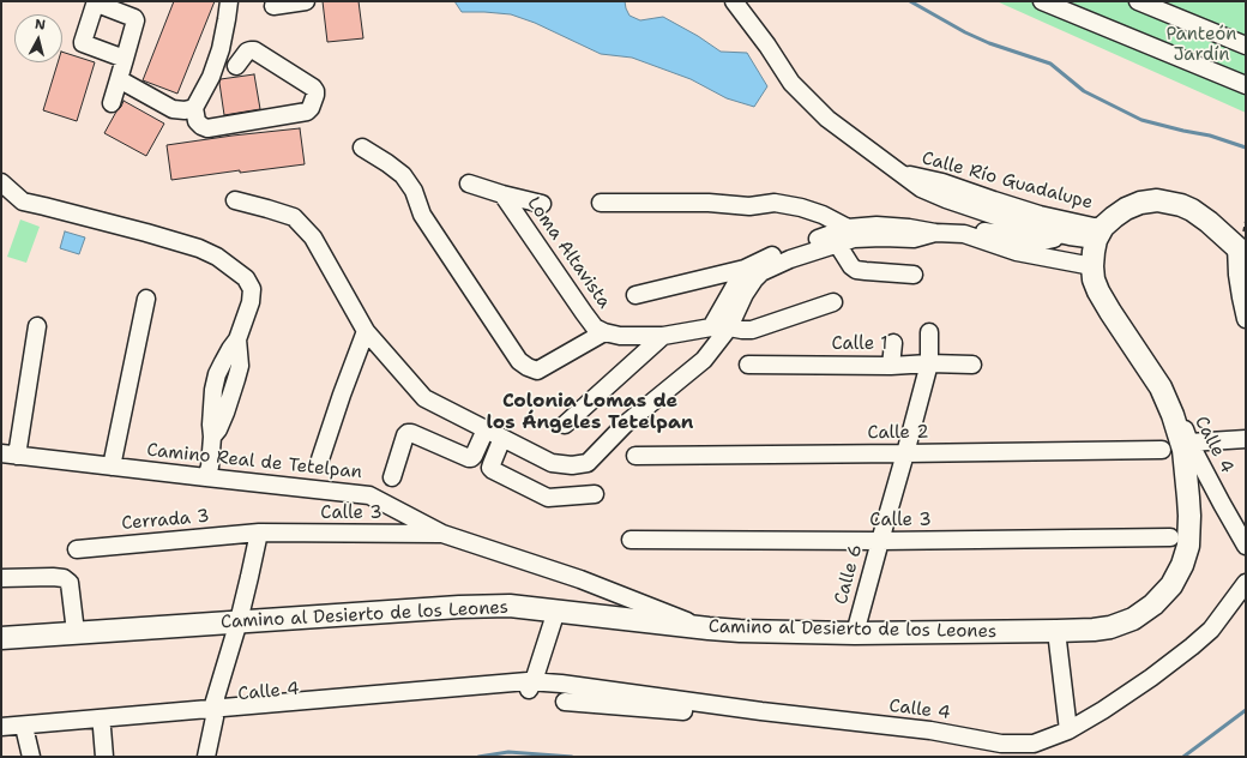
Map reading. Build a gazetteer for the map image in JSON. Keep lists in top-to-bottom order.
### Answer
{
  "streets": {
    "main road": ["Camino al Desierto de los Leones"],
    "street": [
      "Calle Río Guadalupe",
      "Loma Altavista",
      "Calle 1",
      "Calle 2",
      "Calle 4",
      "Camino Real de Tetelpan",
      "Calle 3",
      "Cerrada 3",
      "Calle 6"
    ]
  },
  "crossings": [
    ["Calle Río Guadalupe", "Camino al Desierto de los Leones"],
    ["Calle 1", "Calle 6"],
    ["Calle 2", "Calle 6"],
    ["Calle 4", "Camino al Desierto de los Leones"],
    ["Camino Real de Tetelpan", "Calle 3"],
    ["Camino Real de Tetelpan", "Camino al Desierto de los Leones"],
    ["Calle 3", "Cerrada 3"],
    ["Calle 3", "Calle 6"],
    ["Calle 6", "Camino al Desierto de los Leones"]
  ],
  "districts": ["Colonia Lomas de los Ángeles Tetelpan"],
  "parks": ["Panteón Jardín"],
  "north": "top"
}
